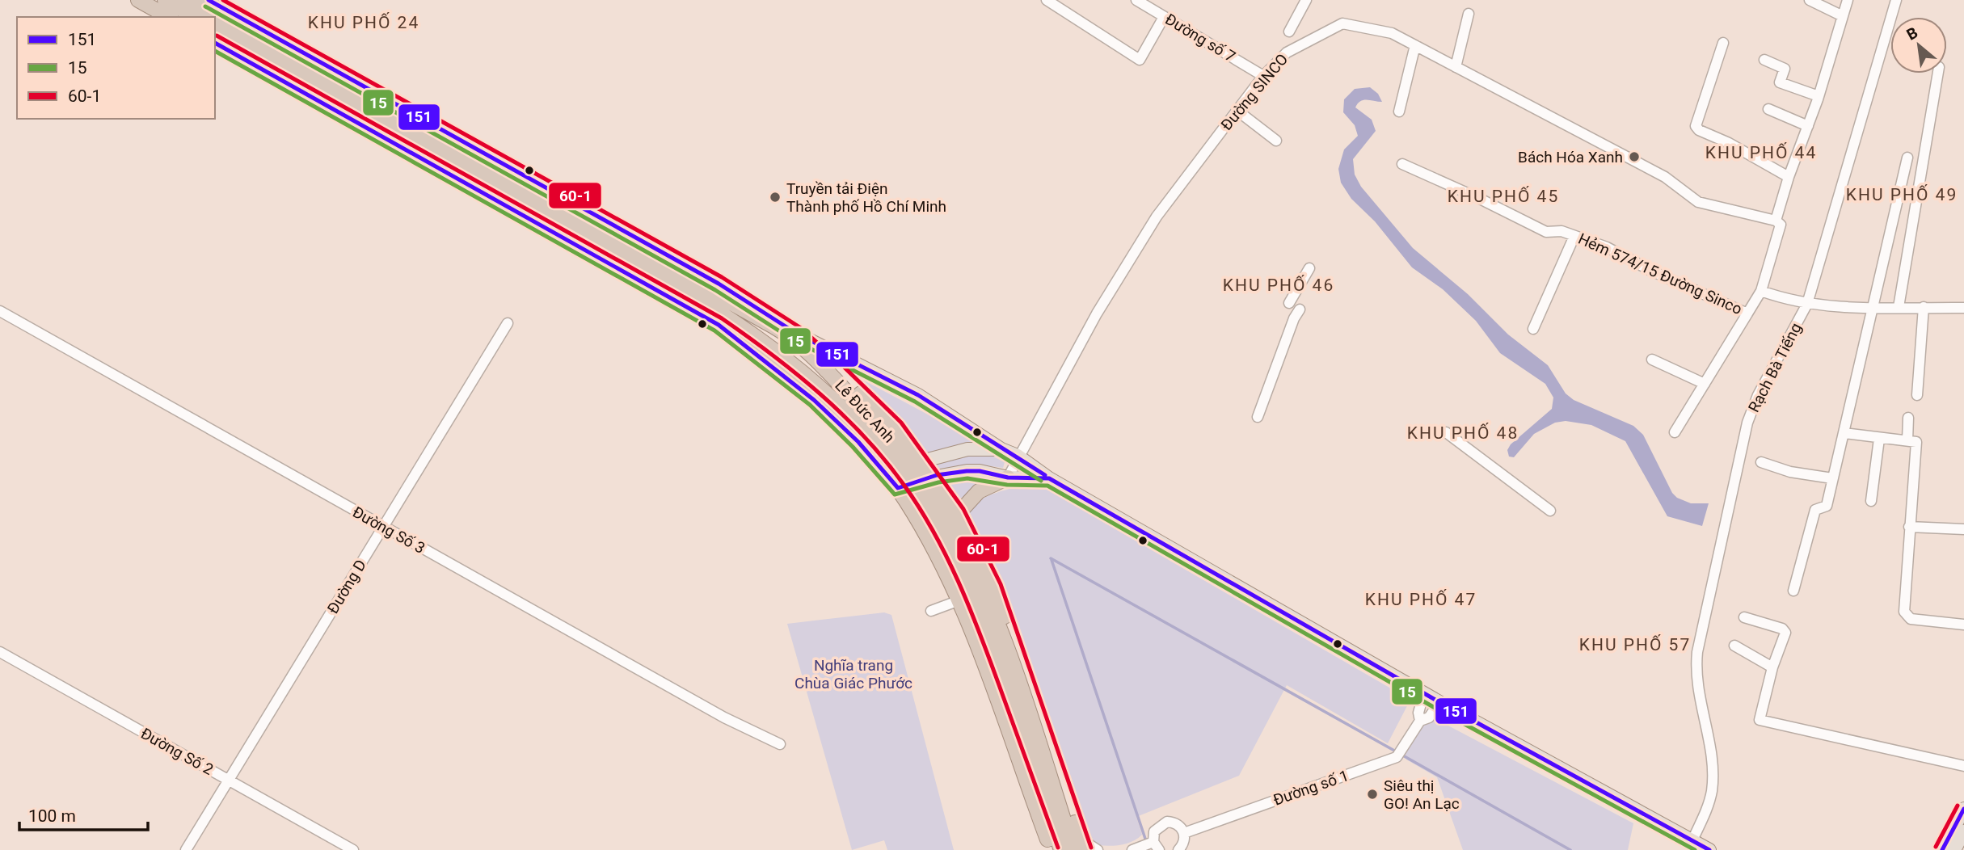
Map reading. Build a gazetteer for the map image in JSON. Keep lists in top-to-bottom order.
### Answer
{
  "streets": {
    "highway": ["Lê Đức Anh"],
    "street": [
      "Đường số 7",
      "Đường SINCO",
      "Hẻm 574/15 Đường Sinco",
      "Rạch Bà Tiếng",
      "Đường Số 3",
      "Đường D",
      "Đường Số 2",
      "Đường số 1"
    ]
  },
  "crossings": [
    ["Đường số 7", "Đường SINCO"],
    ["Đường SINCO", "Hẻm 574/15 Đường Sinco"],
    ["Đường Số 3", "Đường D"],
    ["Đường D", "Đường Số 2"]
  ],
  "districts": [
    "KHU PHỐ 24",
    "KHU PHỐ 44",
    "KHU PHỐ 49",
    "KHU PHỐ 45",
    "KHU PHỐ 46",
    "KHU PHỐ 48",
    "KHU PHỐ 47",
    "KHU PHỐ 57"
  ],
  "parks": ["Nghĩa trang Chùa Giác Phước"],
  "places": ["Bách Hóa Xanh", "Truyền tải Điện Thành phố Hồ Chí Minh", "Siêu thị GO! An Lạc"],
  "lines": ["transit line 151", "transit line 60-1", "transit line 15"],
  "legend": ["151", "15", "60-1"],
  "scale_bar": "100 m",
  "north": "top left"
}
